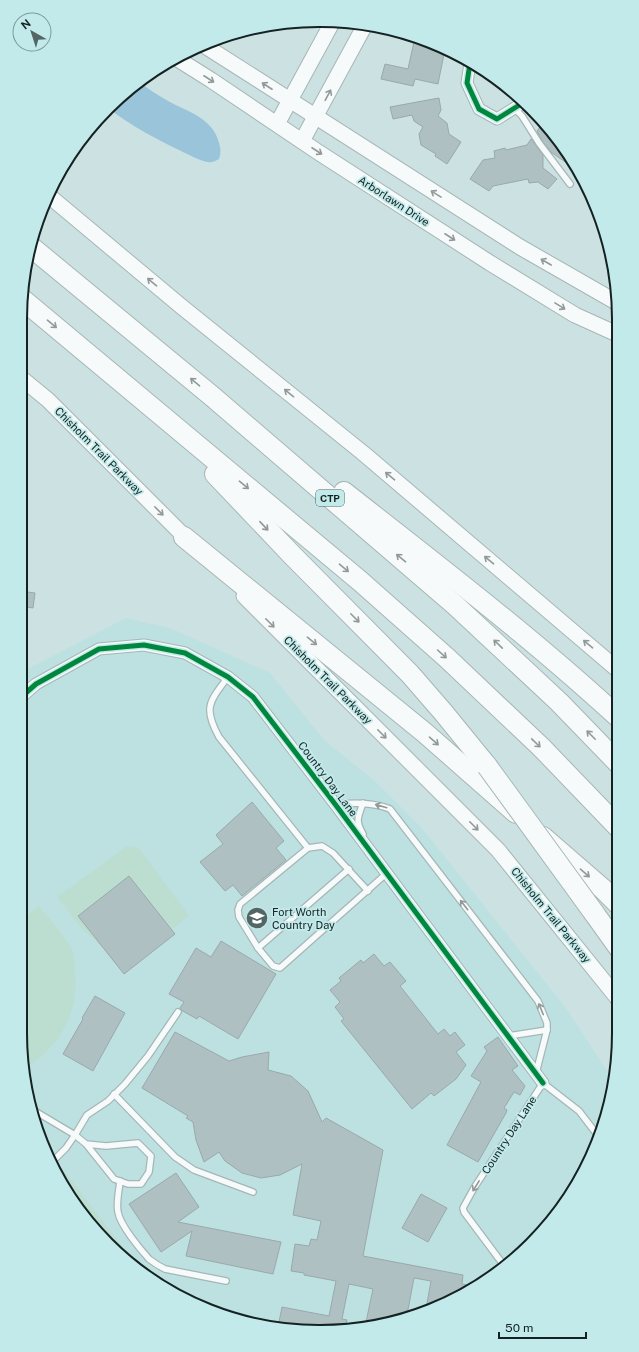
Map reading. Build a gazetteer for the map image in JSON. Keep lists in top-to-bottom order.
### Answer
{
  "streets": {
    "highway": ["CTP"],
    "main road": ["Arborlawn Drive", "Chisholm Trail Parkway"],
    "street": ["Country Day Lane"]
  },
  "one_way": ["Chisholm Trail Parkway"],
  "places": {
    "school or university": ["Fort Worth Country Day"]
  },
  "scale_bar": "50 m",
  "north": "top left"
}
